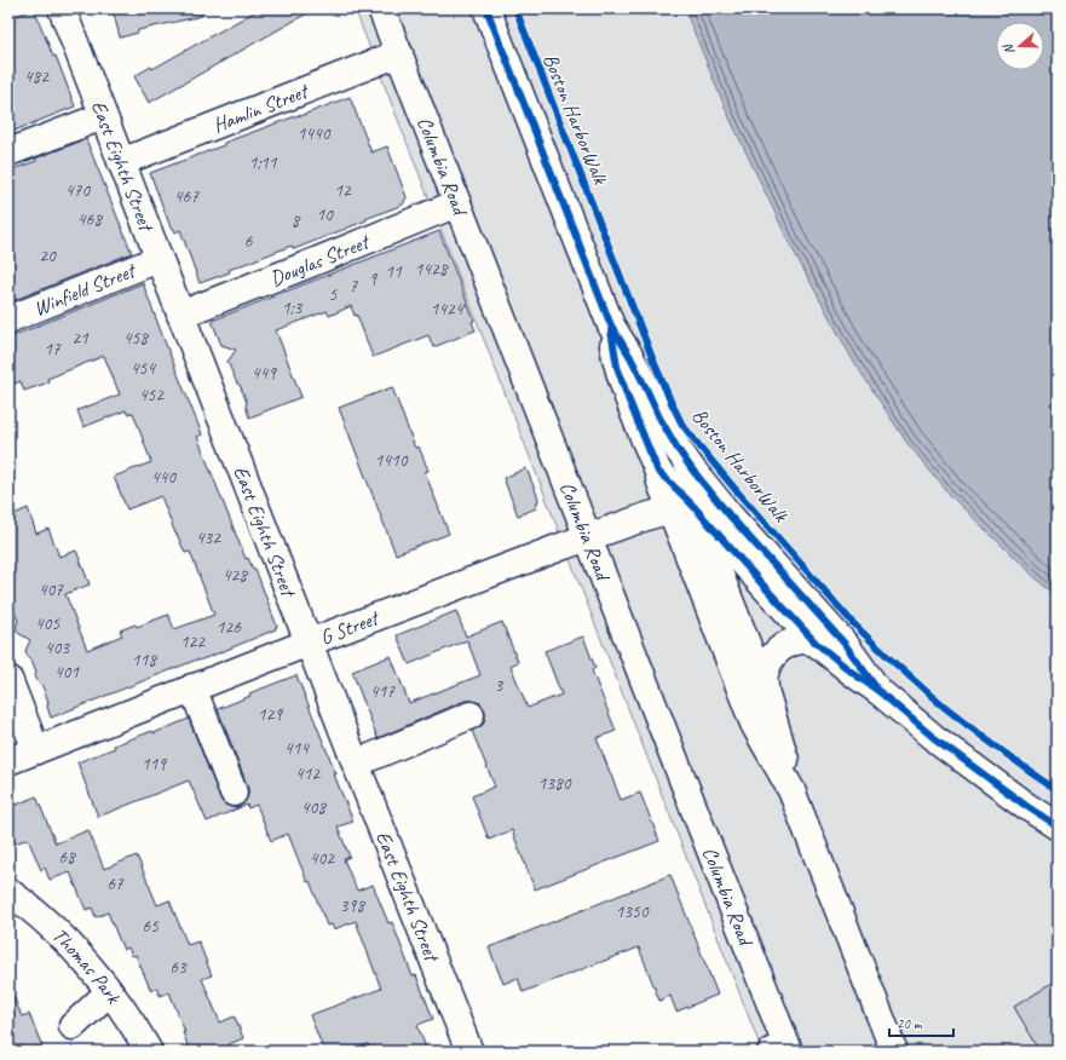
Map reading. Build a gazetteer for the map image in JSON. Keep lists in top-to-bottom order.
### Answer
{
  "streets": {
    "main road": [
      "Hamlin Street",
      "Columbia Road",
      "East Eighth Street",
      "Douglas Street",
      "Winfield Street",
      "G Street",
      "Thomas Park"
    ],
    "cycle path": ["Boston HarborWalk"]
  },
  "crossings": [
    ["Hamlin Street", "Columbia Road"],
    ["Hamlin Street", "East Eighth Street"],
    ["Columbia Road", "Douglas Street"],
    ["Columbia Road", "G Street"],
    ["East Eighth Street", "Douglas Street"],
    ["East Eighth Street", "Winfield Street"],
    ["East Eighth Street", "G Street"]
  ],
  "house_numbers": [
    "482",
    "1440",
    "1;11",
    "470",
    "12",
    "467",
    "10",
    "468",
    "8",
    "6",
    "20",
    "1428",
    "11",
    "9",
    "7",
    "5",
    "1;3",
    "1424",
    "21",
    "458",
    "17",
    "454",
    "449",
    "452",
    "1410",
    "440",
    "432",
    "428",
    "407",
    "405",
    "126",
    "122",
    "403",
    "118",
    "401",
    "3",
    "417",
    "129",
    "414",
    "119",
    "412",
    "1380",
    "408",
    "68",
    "402",
    "67",
    "398",
    "1350",
    "65",
    "63"
  ],
  "scale_bar": "20 m",
  "north": "left"
}
